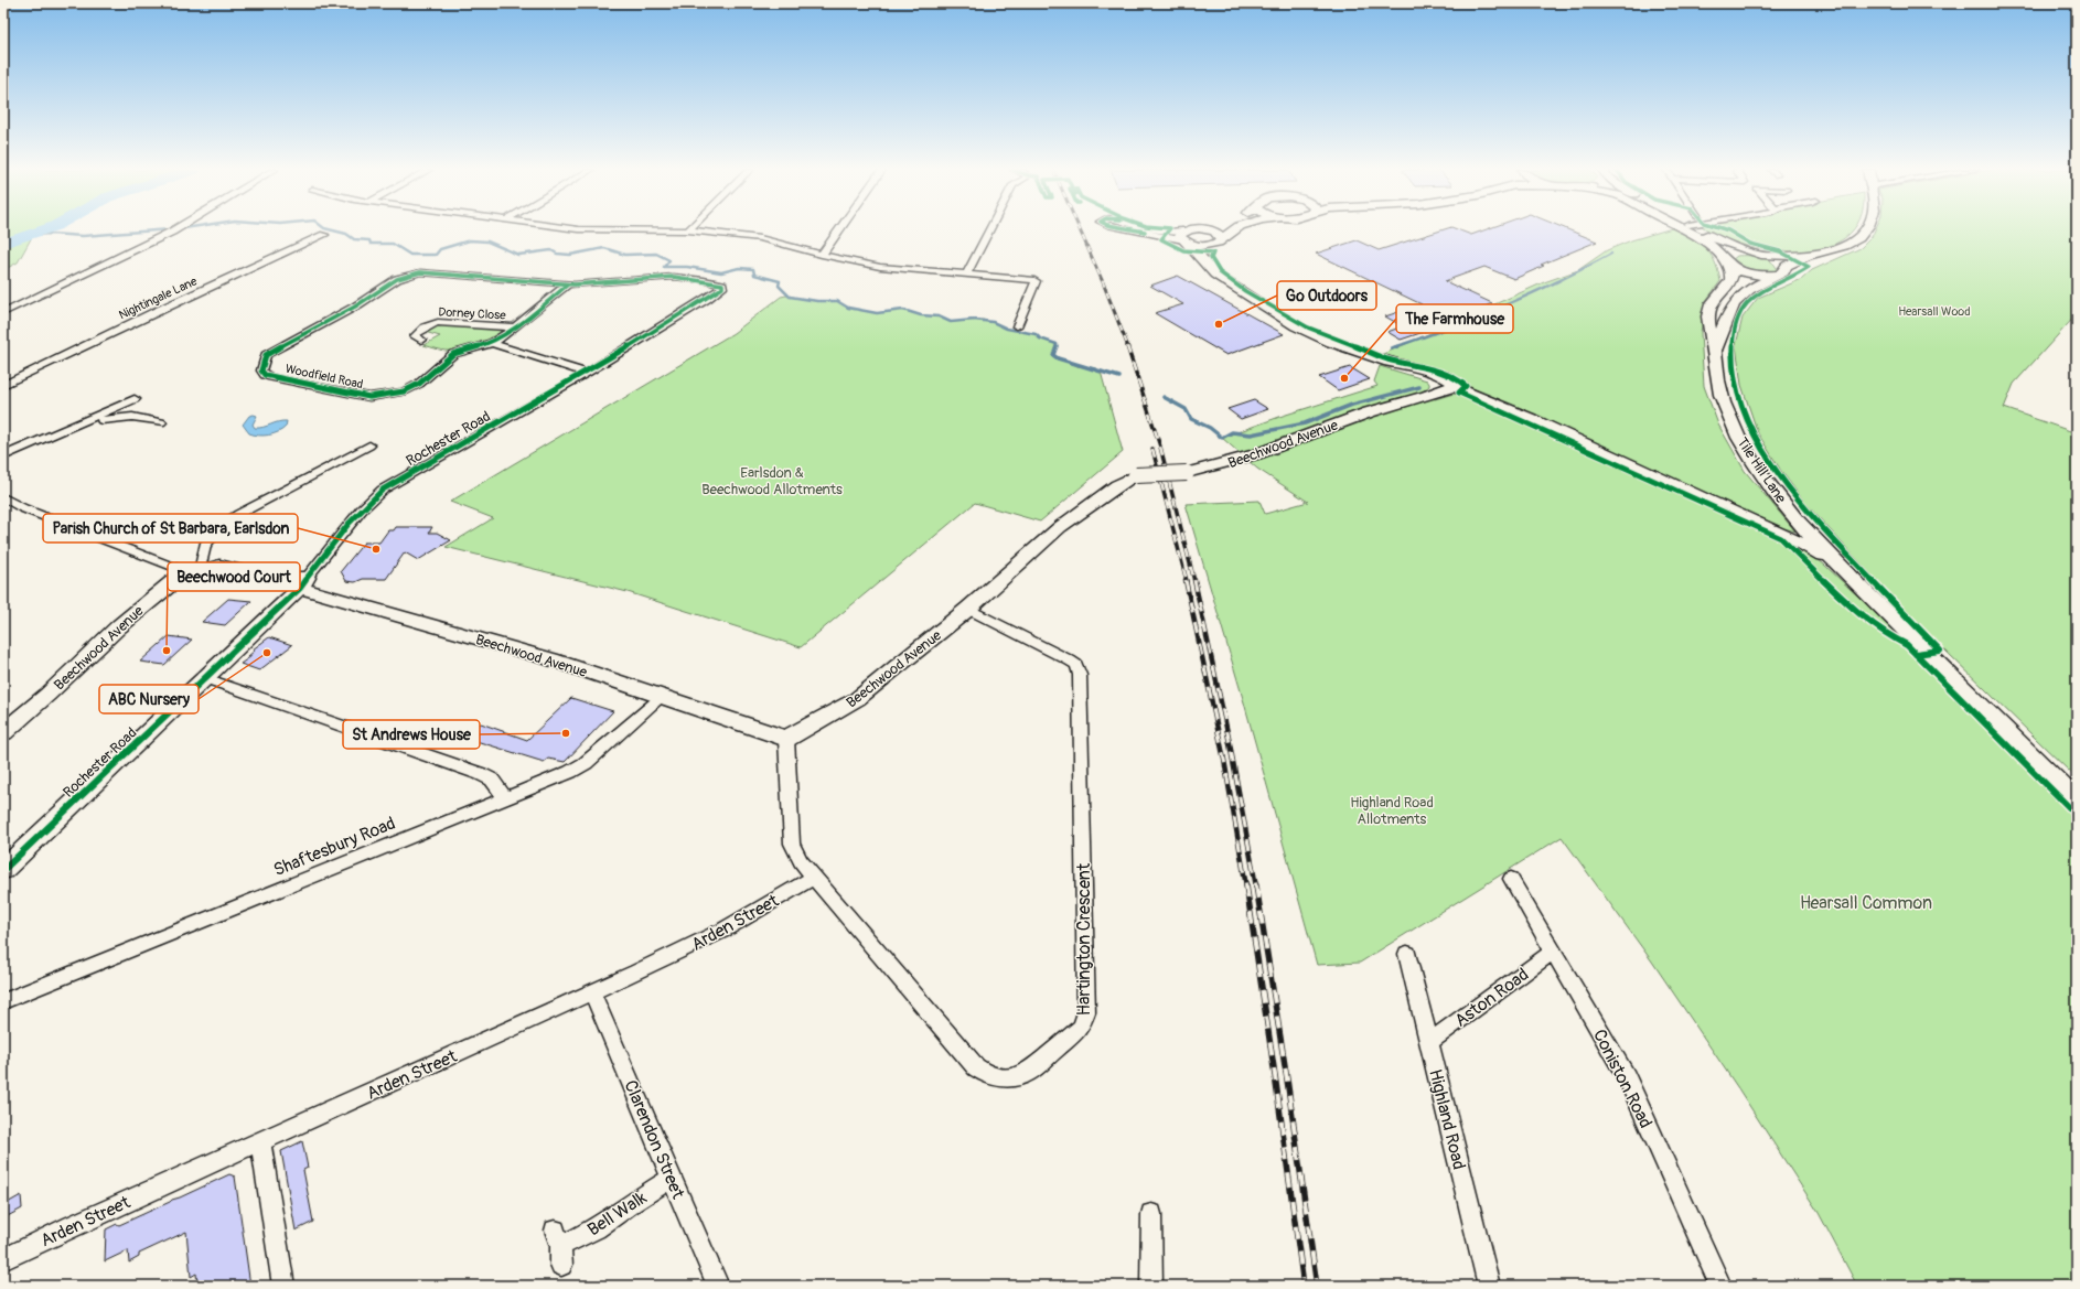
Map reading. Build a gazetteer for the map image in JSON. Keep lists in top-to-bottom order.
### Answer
{
  "streets": {
    "street": [
      "Nightingale Lane",
      "Dorney Close",
      "Woodfield Road",
      "Rochester Road",
      "Beechwood Avenue",
      "Tile Hill Lane",
      "Shaftesbury Road",
      "Arden Street",
      "Hartington Crescent",
      "Aston Road",
      "Coniston Road",
      "Highland Road",
      "Clarendon Street",
      "Bell Walk"
    ]
  },
  "crossings": [
    ["Dorney Close", "Woodfield Road"],
    ["Woodfield Road", "Rochester Road"],
    ["Rochester Road", "Beechwood Avenue"],
    ["Beechwood Avenue", "Shaftesbury Road"],
    ["Beechwood Avenue", "Hartington Crescent"],
    ["Arden Street", "Hartington Crescent"],
    ["Arden Street", "Clarendon Street"],
    ["Aston Road", "Coniston Road"],
    ["Aston Road", "Highland Road"],
    ["Clarendon Street", "Bell Walk"]
  ],
  "parks": [
    "Hearsall Wood",
    "Earlsdon & Beechwood Allotments",
    "Highland Road Allotments",
    "Hearsall Common"
  ],
  "places": [
    "Go Outdoors",
    "The Farmhouse",
    "Parish Church of St Barbara, Earlsdon",
    "Beechwood Court",
    "ABC Nursery",
    "St Andrews House"
  ]
}
